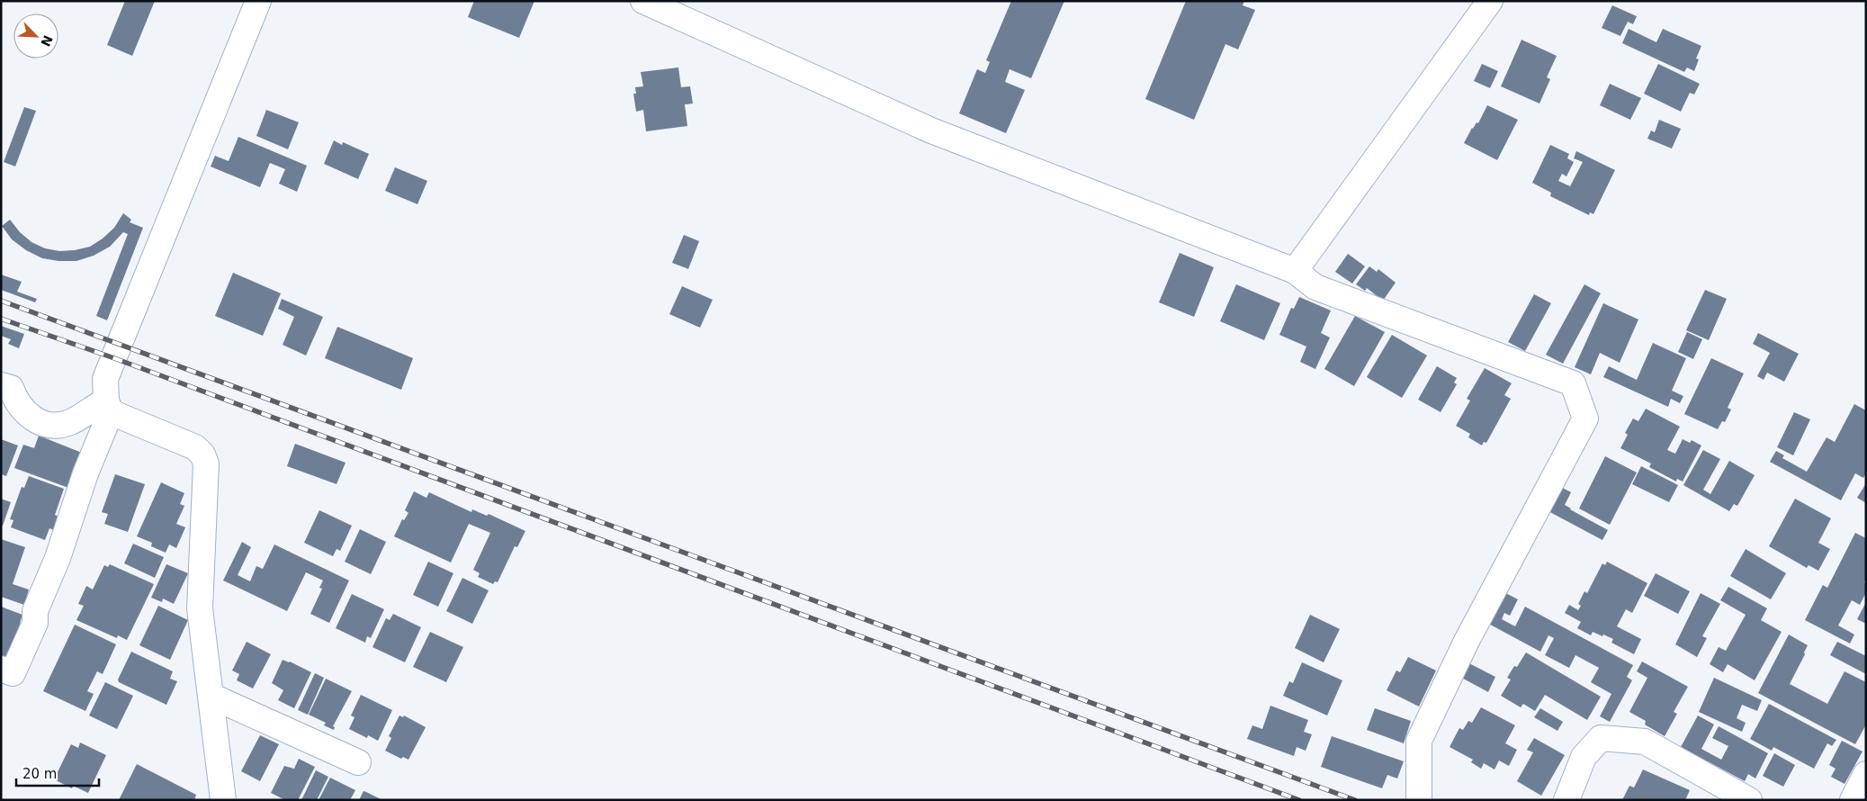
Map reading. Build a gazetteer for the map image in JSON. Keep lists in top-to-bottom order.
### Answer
{
  "scale_bar": "20 m",
  "north": "bottom right"
}
